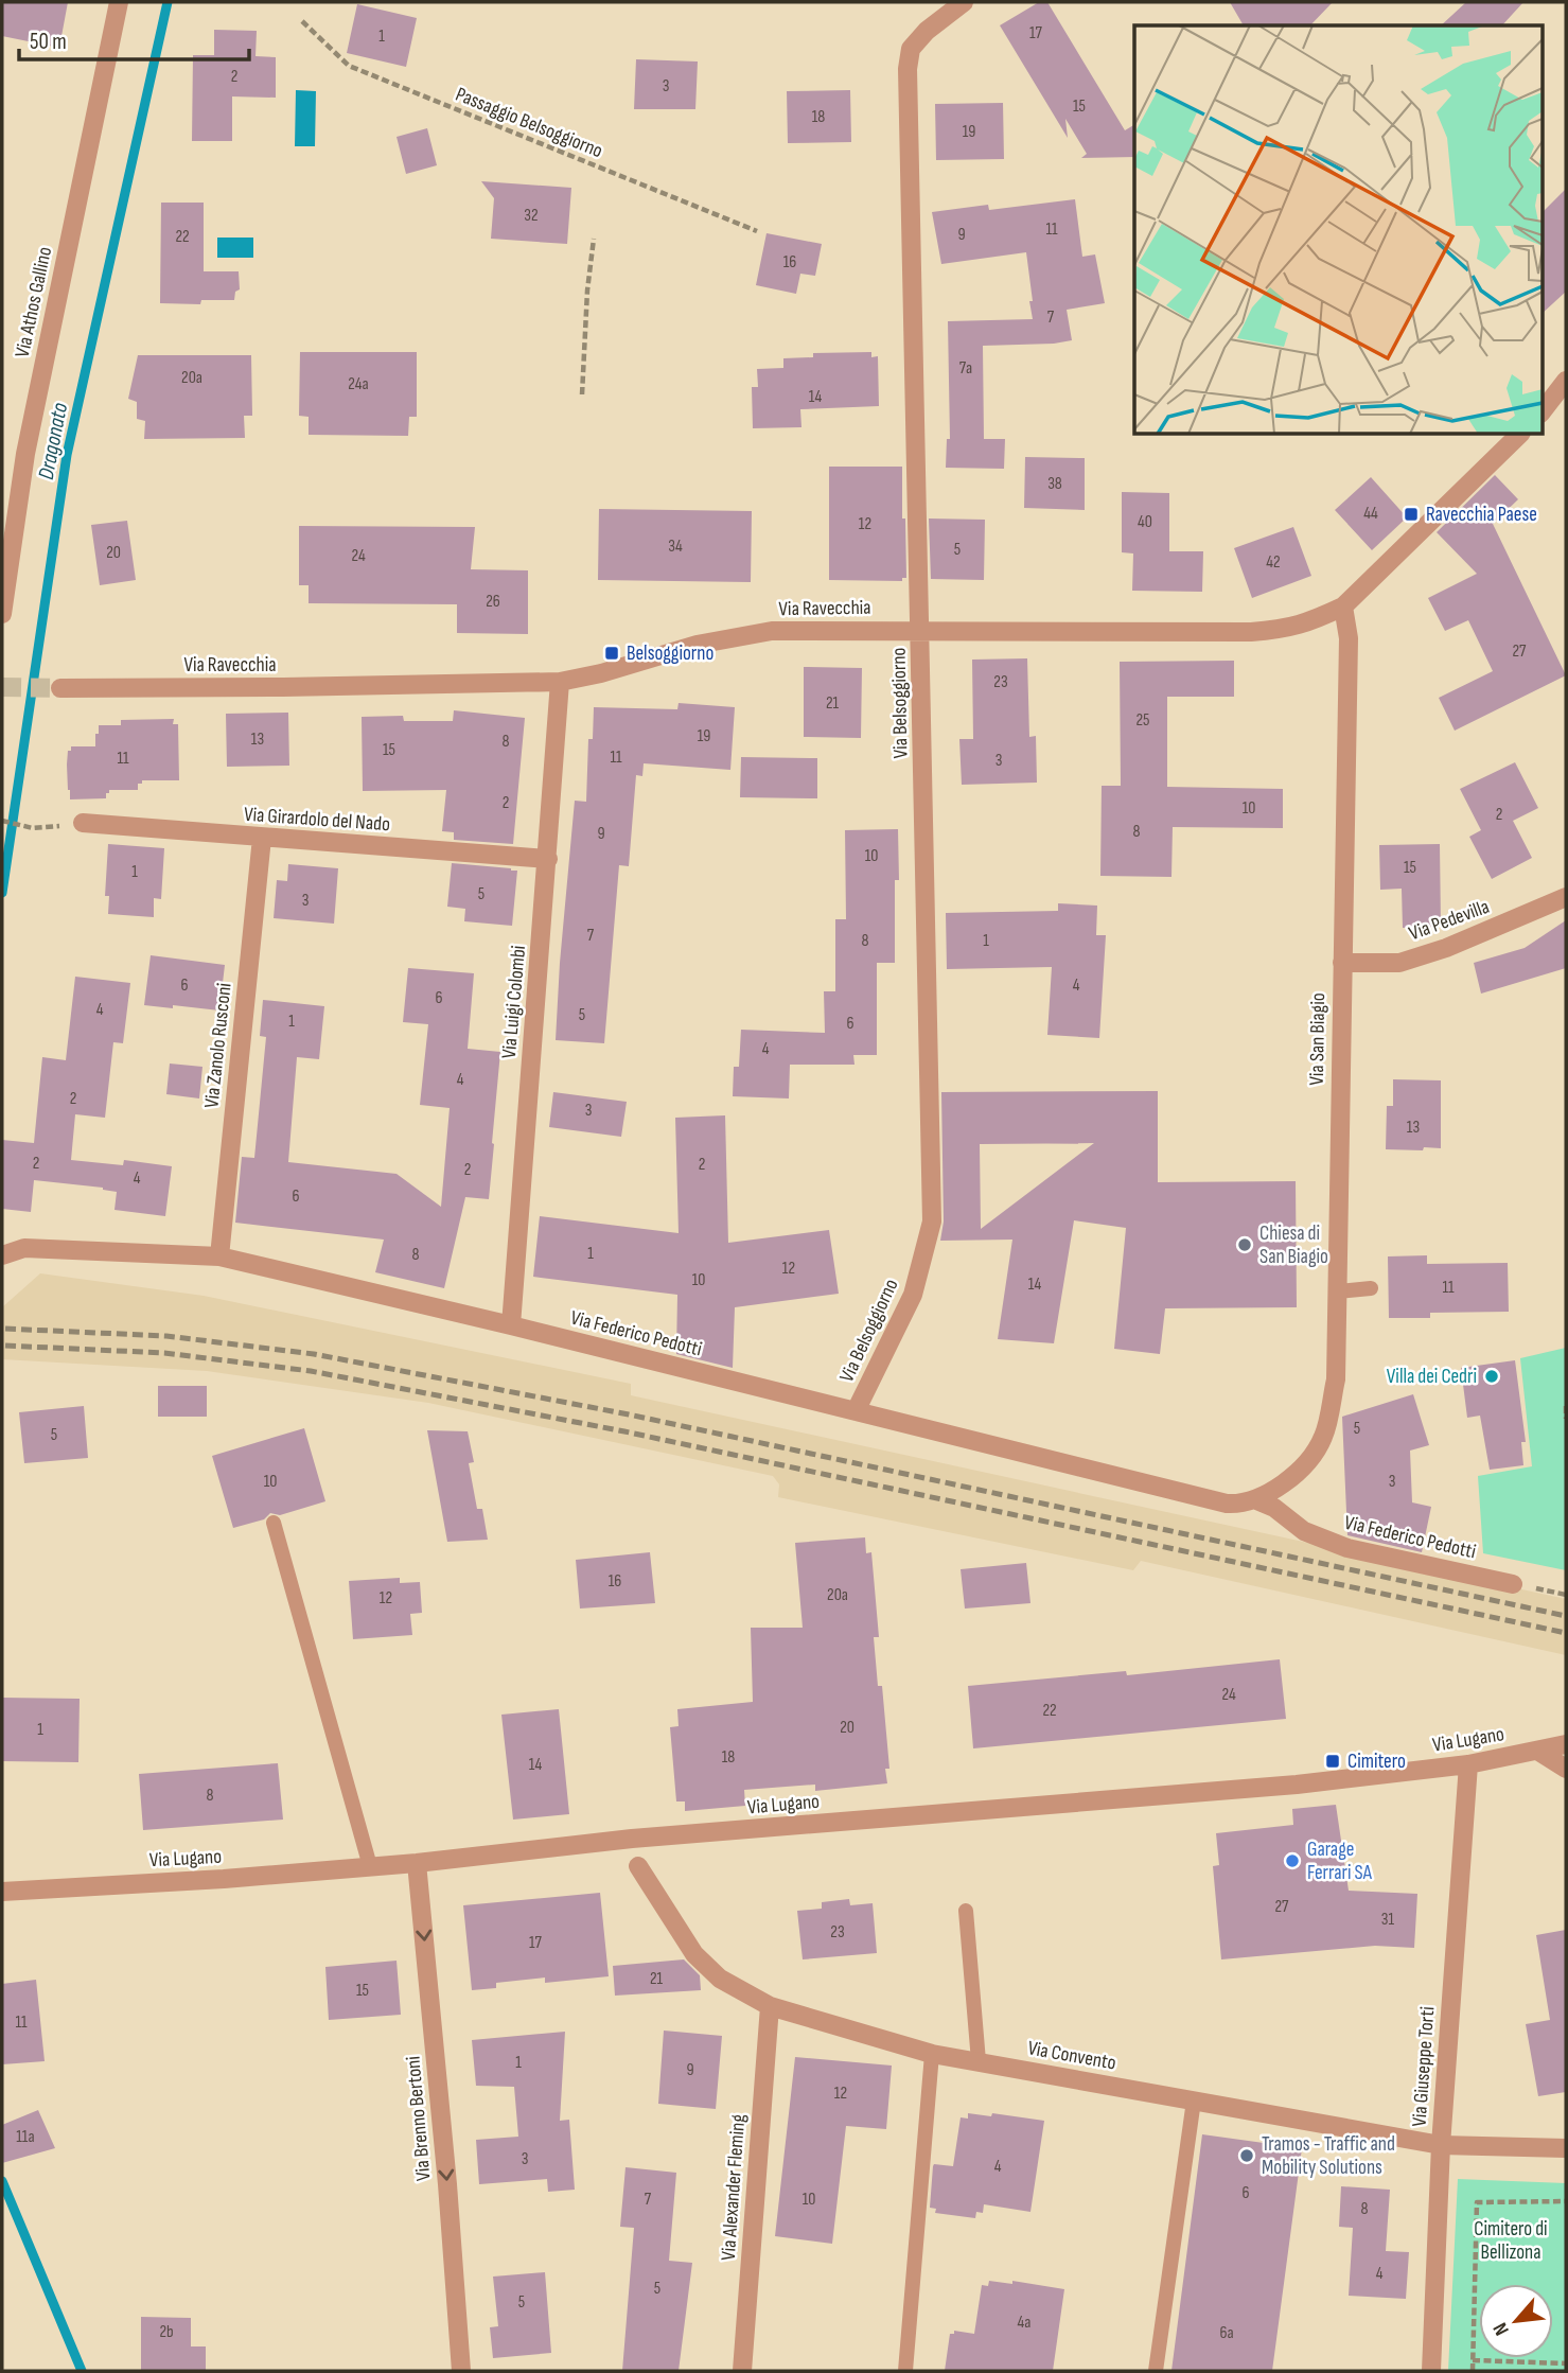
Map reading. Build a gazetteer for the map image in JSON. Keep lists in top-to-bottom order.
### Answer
{
  "streets": {
    "street": [
      "Via Athos Gallino",
      "Via Ravecchia",
      "Via Belsoggiorno",
      "Via Girardolo del Nado",
      "Via Pedevilla",
      "Via Luigi Colombi",
      "Via San Biagio",
      "Via Zanolo Rusconi",
      "Via Federico Pedotti",
      "Via Lugano",
      "Via Convento",
      "Via Giuseppe Torti",
      "Via Brenno Bertoni",
      "Via Alexander Fleming"
    ],
    "path": ["Passaggio Belsoggiorno"]
  },
  "crossings": [
    ["Via Ravecchia", "Via Belsoggiorno"],
    ["Via Ravecchia", "Via Luigi Colombi"],
    ["Via Ravecchia", "Via San Biagio"],
    ["Via Belsoggiorno", "Via Federico Pedotti"],
    ["Via Girardolo del Nado", "Via Luigi Colombi"],
    ["Via Girardolo del Nado", "Via Zanolo Rusconi"],
    ["Via Pedevilla", "Via San Biagio"],
    ["Via Luigi Colombi", "Via Federico Pedotti"],
    ["Via San Biagio", "Via Federico Pedotti"],
    ["Via Zanolo Rusconi", "Via Federico Pedotti"],
    ["Via Lugano", "Via Giuseppe Torti"],
    ["Via Lugano", "Via Brenno Bertoni"],
    ["Via Convento", "Via Giuseppe Torti"],
    ["Via Convento", "Via Alexander Fleming"]
  ],
  "one_way": ["Via Brenno Bertoni"],
  "water": ["Dragonato"],
  "parks": ["Cimitero di Bellizona"],
  "places": {
    "transit": ["Ravecchia Paese", "Belsoggiorno", "Cimitero"],
    "other": [
      "Chiesa di San Biagio",
      "Villa dei Cedri",
      "Garage Ferrari SA",
      "Tramos - Traffic and Mobility Solutions"
    ]
  },
  "house_numbers": [
    "17",
    "1",
    "2",
    "3",
    "15",
    "18",
    "19",
    "32",
    "11",
    "9",
    "22",
    "16",
    "7",
    "7a",
    "20a",
    "24a",
    "14",
    "38",
    "44",
    "40",
    "12",
    "34",
    "5",
    "20",
    "24",
    "42",
    "26",
    "27",
    "23",
    "21",
    "25",
    "19",
    "13",
    "8",
    "15",
    "11",
    "11",
    "3",
    "2",
    "10",
    "2",
    "8",
    "9",
    "10",
    "15",
    "1",
    "5",
    "3",
    "7",
    "8",
    "1",
    "6",
    "4",
    "6",
    "4",
    "5",
    "1",
    "6",
    "4",
    "4",
    "2",
    "3",
    "13",
    "2",
    "2",
    "2",
    "4",
    "6",
    "1",
    "8",
    "12",
    "10",
    "14",
    "11",
    "5",
    "5",
    "10",
    "3",
    "16",
    "20a",
    "12",
    "24",
    "22",
    "20",
    "1",
    "18",
    "14",
    "8",
    "27",
    "31",
    "23",
    "17",
    "21",
    "15",
    "11",
    "1",
    "9",
    "12",
    "11a",
    "3",
    "4",
    "6",
    "7",
    "10",
    "8",
    "4",
    "5",
    "5",
    "4a",
    "2b",
    "6a"
  ],
  "scale_bar": "50 m",
  "north": "bottom left"
}
